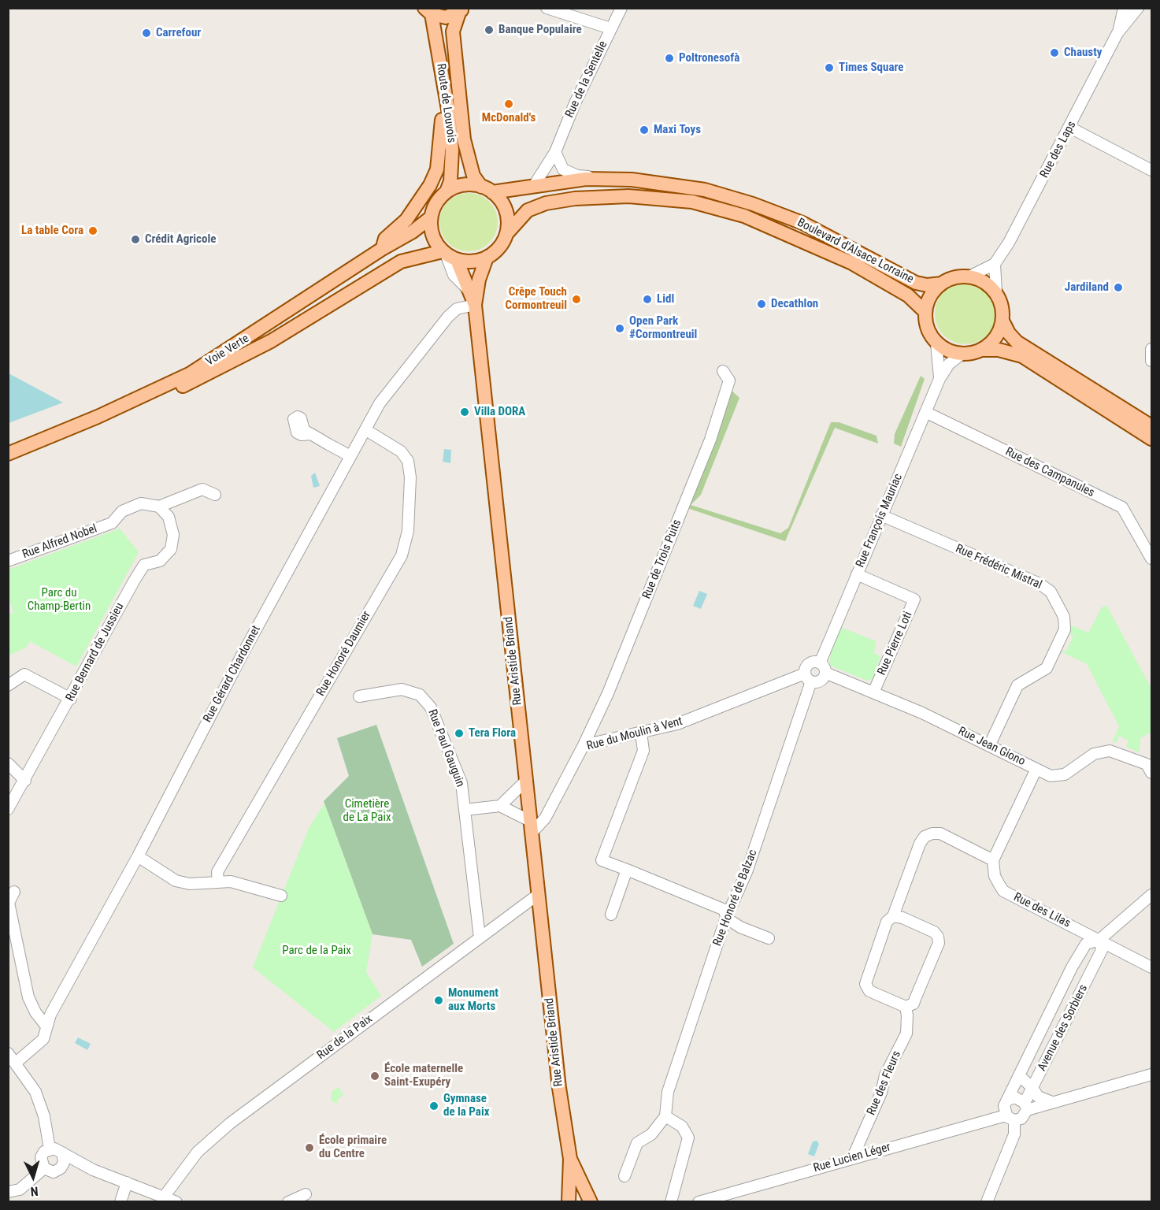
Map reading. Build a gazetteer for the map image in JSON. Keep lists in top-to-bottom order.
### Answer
{
  "streets": {
    "main road": [
      "Route de Louvois",
      "Boulevard d'Alsace Lorraine",
      "Voie Verte",
      "Rue Aristide Briand"
    ],
    "street": [
      "Rue de la Sentelle",
      "Rue des Laps",
      "Rue des Campanules",
      "Rue François Mauriac",
      "Rue Alfred Nobel",
      "Rue de Trois Puits",
      "Rue Frédéric Mistral",
      "Rue Pierre Loti",
      "Rue Bernard de Jussieu",
      "Rue Honoré Daumier",
      "Rue Gérard Chardonnet",
      "Rue du Moulin à Vent",
      "Rue Jean Giono",
      "Rue Paul Gauguin",
      "Rue Honoré de Balzac",
      "Rue des Lilas",
      "Avenue des Sorbiers",
      "Rue de la Paix",
      "Rue des Fleurs",
      "Rue Lucien Léger"
    ]
  },
  "crossings": [
    ["Rue de la Sentelle", "Boulevard d'Alsace Lorraine"],
    ["Route de Louvois", "Boulevard d'Alsace Lorraine"],
    ["Route de Louvois", "Voie Verte"],
    ["Route de Louvois", "Rue Aristide Briand"],
    ["Boulevard d'Alsace Lorraine", "Voie Verte"],
    ["Boulevard d'Alsace Lorraine", "Rue Aristide Briand"],
    ["Voie Verte", "Rue Aristide Briand"],
    ["Rue des Campanules", "Rue François Mauriac"],
    ["Rue François Mauriac", "Rue Frédéric Mistral"],
    ["Rue François Mauriac", "Rue Pierre Loti"],
    ["Rue François Mauriac", "Rue du Moulin à Vent"],
    ["Rue François Mauriac", "Rue Jean Giono"],
    ["Rue François Mauriac", "Rue Honoré de Balzac"],
    ["Rue Alfred Nobel", "Rue Bernard de Jussieu"],
    ["Rue de Trois Puits", "Rue du Moulin à Vent"],
    ["Rue Frédéric Mistral", "Rue Jean Giono"],
    ["Rue Pierre Loti", "Rue Jean Giono"],
    ["Rue Honoré Daumier", "Rue Gérard Chardonnet"],
    ["Rue Aristide Briand", "Rue Gérard Chardonnet"],
    ["Rue Aristide Briand", "Rue du Moulin à Vent"],
    ["Rue Aristide Briand", "Rue de la Paix"],
    ["Rue du Moulin à Vent", "Rue Jean Giono"],
    ["Rue du Moulin à Vent", "Rue Honoré de Balzac"],
    ["Rue Jean Giono", "Rue Honoré de Balzac"],
    ["Rue Paul Gauguin", "Rue de la Paix"],
    ["Rue des Lilas", "Avenue des Sorbiers"],
    ["Avenue des Sorbiers", "Rue Lucien Léger"],
    ["Rue des Fleurs", "Rue Lucien Léger"]
  ],
  "parks": ["Parc du Champ-Bertin", "Cimetière de La Paix", "Parc de la Paix"],
  "places": [
    "Banque Populaire",
    "Carrefour",
    "Chausty",
    "Poltronesofà",
    "Times Square",
    "McDonald's",
    "Maxi Toys",
    "La table Cora",
    "Crédit Agricole",
    "Jardiland",
    "Crêpe Touch Cormontreuil",
    "Lidl",
    "Decathlon",
    "Open Park #Cormontreuil",
    "Villa DORA",
    "Tera Flora",
    "Monument aux Morts",
    "École maternelle Saint-Exupéry",
    "Gymnase de la Paix",
    "École primaire du Centre"
  ],
  "north": "bottom"
}
